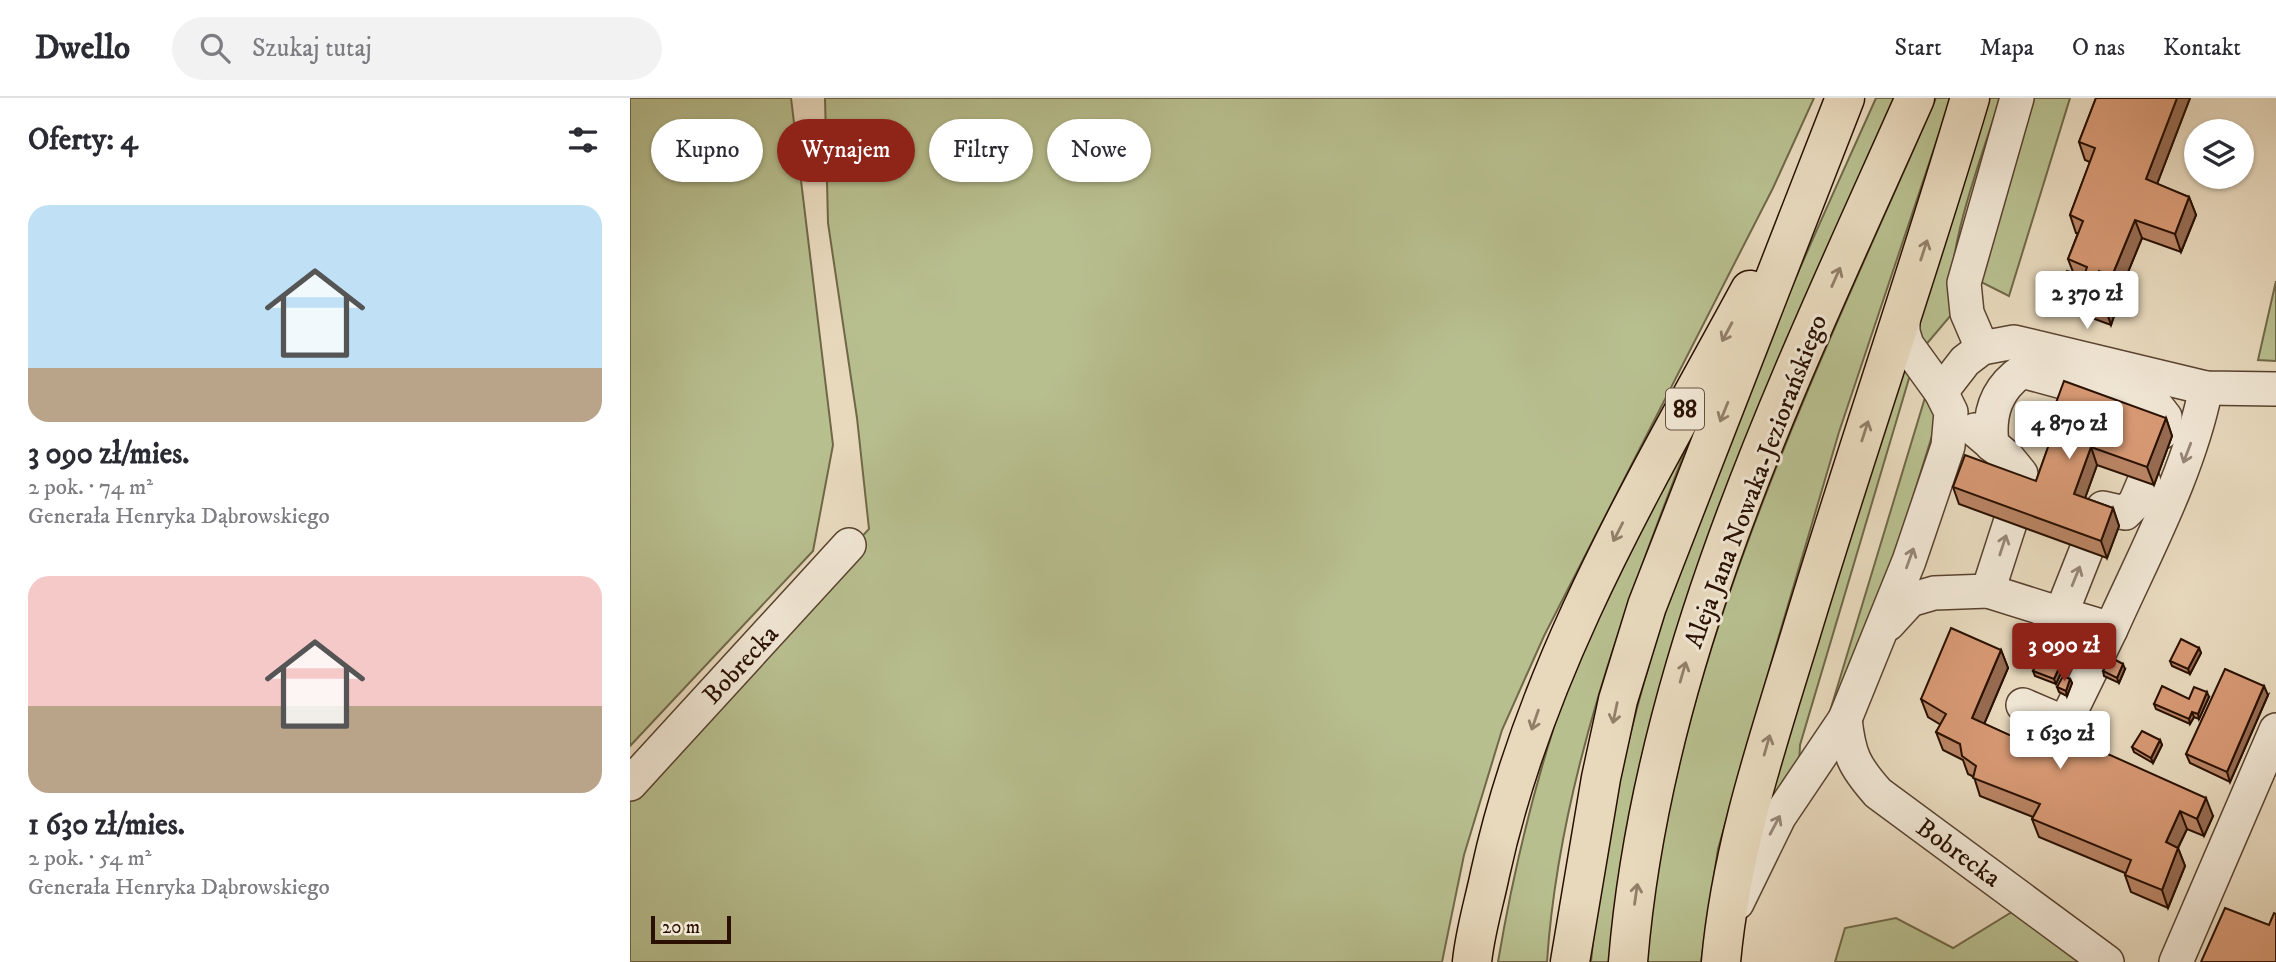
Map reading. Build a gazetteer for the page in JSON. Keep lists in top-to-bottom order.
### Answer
{
  "streets": {
    "main road": ["88", "Aleja Jana Nowaka-Jeziorańskiego"],
    "street": ["Bobrecka"]
  },
  "crossings": [
    ["88", "Aleja Jana Nowaka-Jeziorańskiego"]
  ],
  "scale_bar": "20 m",
  "page": {
    "header": "Dwello",
    "search": "Szukaj tutaj",
    "nav": [
      "Start",
      "Mapa",
      "O nas",
      "Kontakt"
    ],
    "heading": "Oferty: 4",
    "chip": [
      "Kupno",
      "Wynajem",
      "Filtry",
      "Nowe"
    ],
    "list": [
      {
        "name": "3 090 zł/mies.",
        "note": "2 pok. · 74 m² · Generała Henryka Dąbrowskiego"
      },
      {
        "name": "1 630 zł/mies.",
        "note": "2 pok. · 54 m² · Generała Henryka Dąbrowskiego"
      }
    ],
    "price": [
      "2 370 zł",
      "4 870 zł",
      "3 090 zł",
      "1 630 zł"
    ],
    "scale": "20 m"
  }
}
